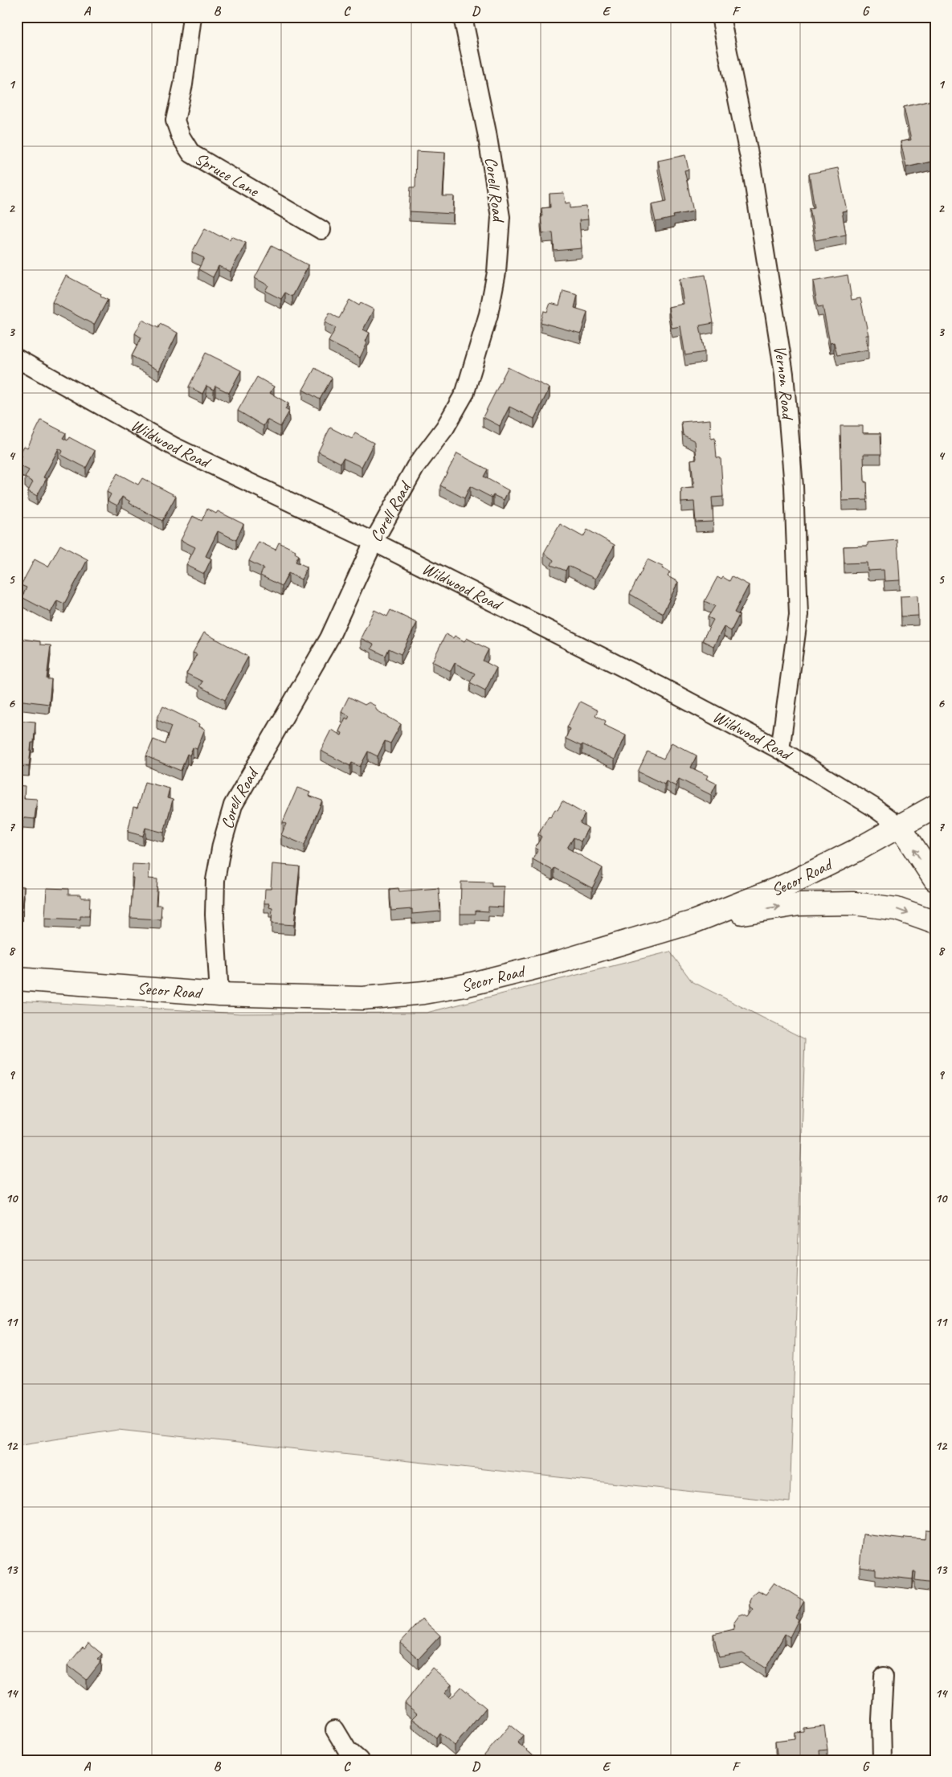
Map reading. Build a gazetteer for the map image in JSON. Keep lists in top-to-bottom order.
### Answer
{
  "streets": {
    "main road": ["Secor Road"],
    "street": [
      "Spruce Lane",
      "Corell Road",
      "Vernon Road",
      "Wildwood Road"
    ]
  },
  "crossings": [
    ["Corell Road", "Wildwood Road"],
    ["Corell Road", "Secor Road"],
    ["Vernon Road", "Wildwood Road"],
    ["Wildwood Road", "Secor Road"]
  ],
  "grid": {
    "columns": [
      "A",
      "B",
      "C",
      "D",
      "E",
      "F",
      "G"
    ],
    "rows": [
      "1",
      "2",
      "3",
      "4",
      "5",
      "6",
      "7",
      "8",
      "9",
      "10",
      "11",
      "12",
      "13",
      "14"
    ]
  }
}
